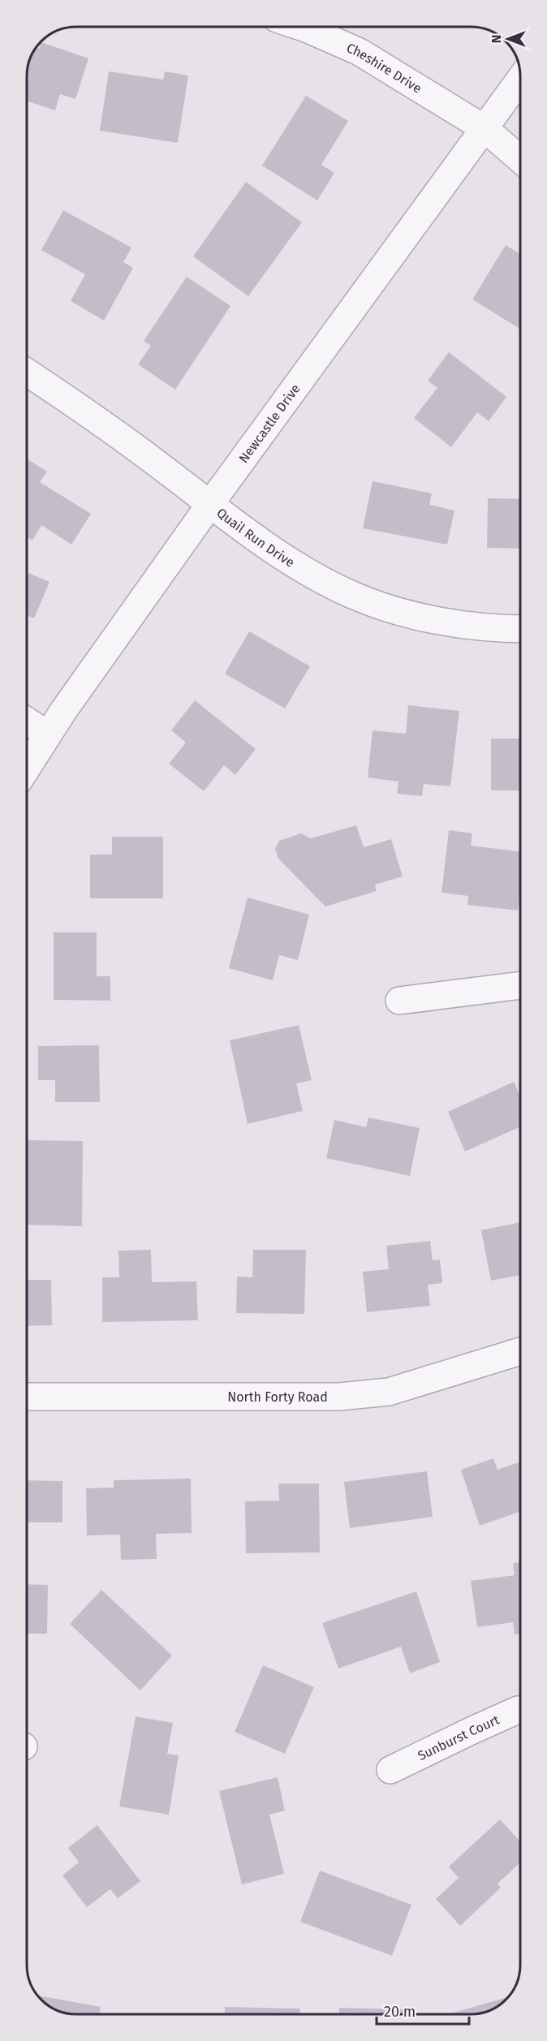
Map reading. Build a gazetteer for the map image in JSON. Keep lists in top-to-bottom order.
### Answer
{
  "streets": {
    "street": [
      "Cheshire Drive",
      "Newcastle Drive",
      "Quail Run Drive",
      "North Forty Road",
      "Sunburst Court"
    ]
  },
  "crossings": [
    ["Cheshire Drive", "Newcastle Drive"],
    ["Newcastle Drive", "Quail Run Drive"]
  ],
  "scale_bar": "20 m",
  "north": "left"
}
